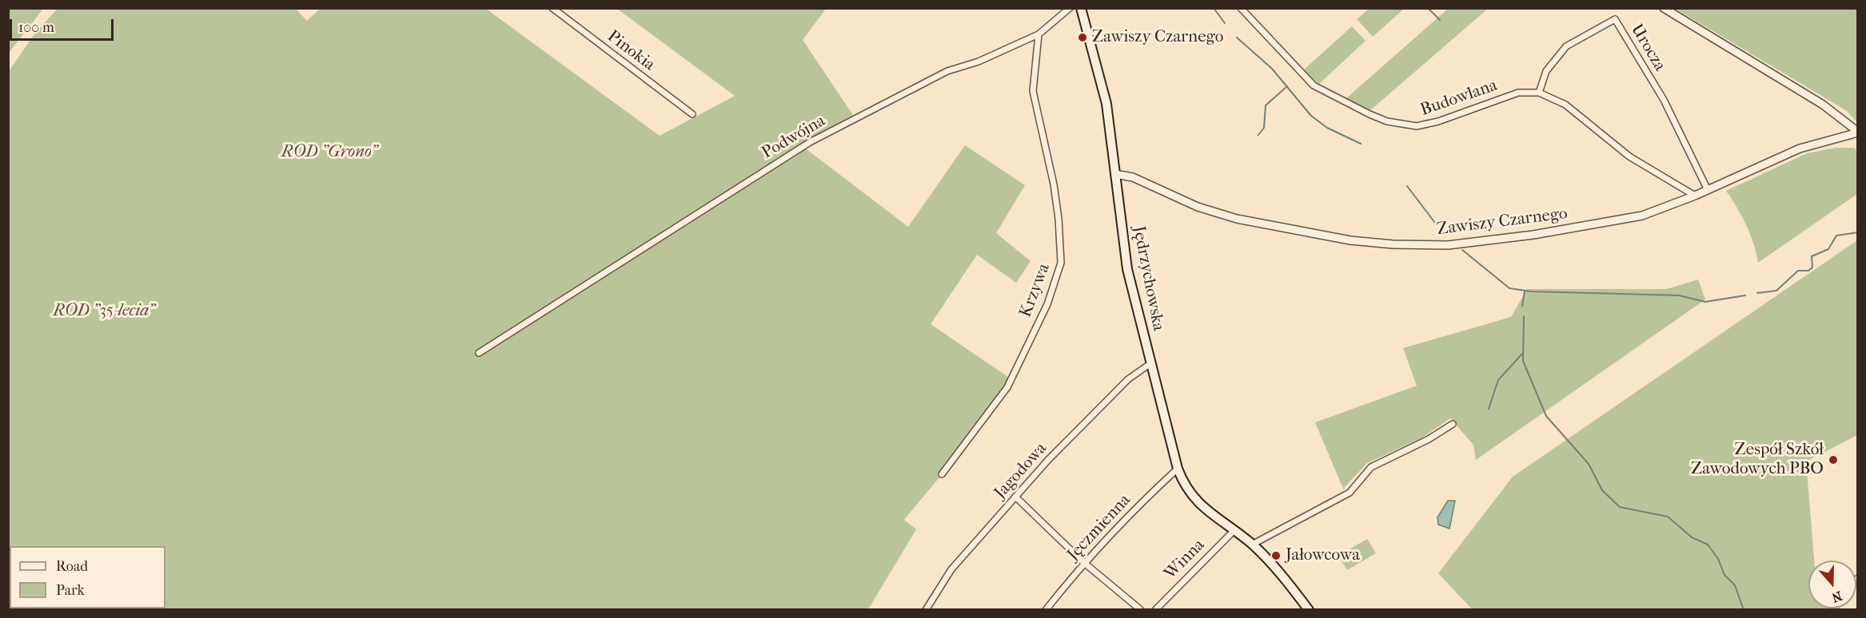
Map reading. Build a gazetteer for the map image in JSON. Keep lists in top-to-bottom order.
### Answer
{
  "streets": {
    "main road": ["Jędrzychowska"],
    "street": [
      "Urocza",
      "Pinokia",
      "Budowlana",
      "Podwójna",
      "Zawiszy Czarnego",
      "Krzywa",
      "Jagodowa",
      "Jęczmienna",
      "Winna"
    ]
  },
  "crossings": [
    ["Urocza", "Budowlana"],
    ["Urocza", "Zawiszy Czarnego"],
    ["Budowlana", "Zawiszy Czarnego"],
    ["Podwójna", "Krzywa"],
    ["Zawiszy Czarnego", "Jędrzychowska"],
    ["Jędrzychowska", "Jagodowa"],
    ["Jędrzychowska", "Jęczmienna"],
    ["Jędrzychowska", "Winna"]
  ],
  "parks": ["ROD \"Grono\"", "ROD \"35-lecia\""],
  "places": ["Zawiszy Czarnego", "Zespół Szkół Zawodowych PBO", "Jałowcowa"],
  "legend": ["Road", "Park"],
  "scale_bar": "100 m",
  "north": "bottom"
}
